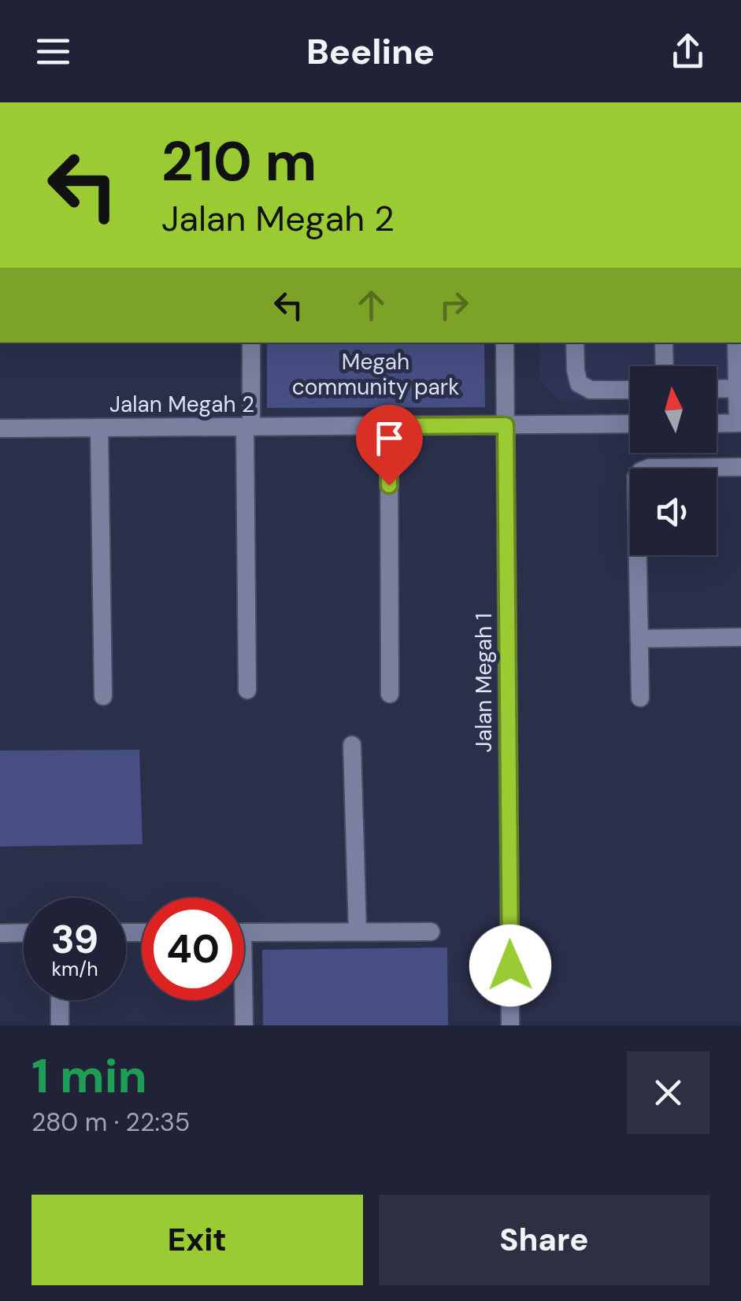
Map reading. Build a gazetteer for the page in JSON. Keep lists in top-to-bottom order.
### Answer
{
  "streets": {
    "street": ["Jalan Megah 2", "Jalan Megah 1"]
  },
  "crossings": [
    ["Jalan Megah 2", "Jalan Megah 1"]
  ],
  "parks": ["Megah community park"],
  "north": "top",
  "page": {
    "header": "Beeline",
    "turn": ["210 m", "Jalan Megah 2"],
    "speed": "39 km/h",
    "limit": "40",
    "heading": ["1 min", "280 m · 22:35"],
    "buttons": ["Exit", "Share"]
  }
}
